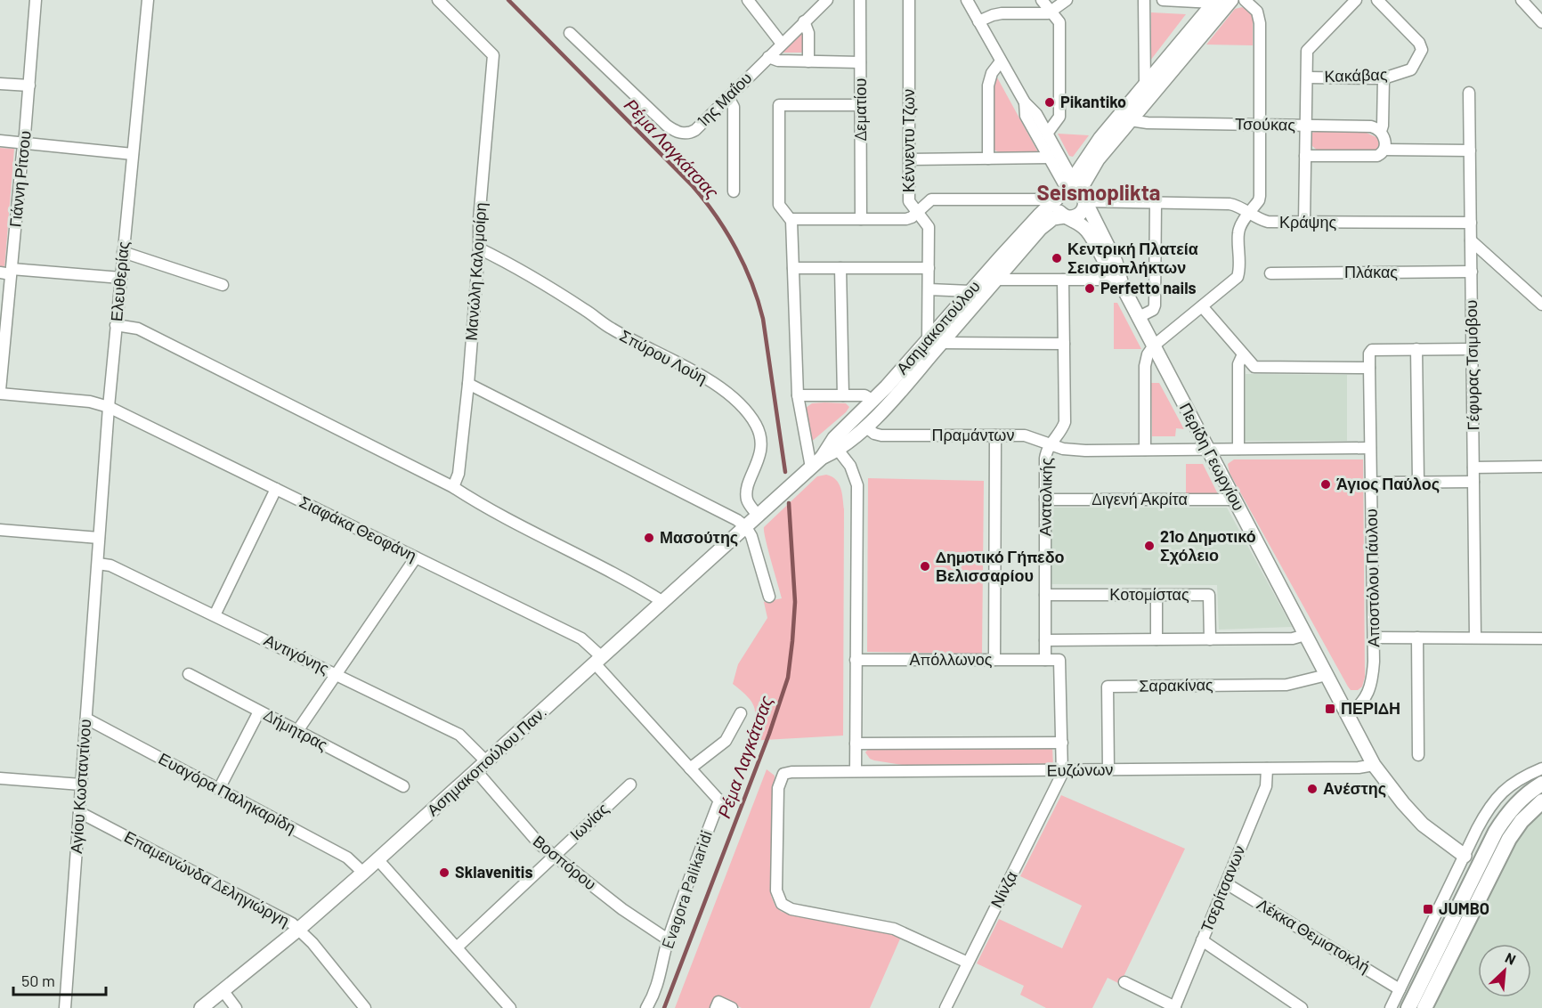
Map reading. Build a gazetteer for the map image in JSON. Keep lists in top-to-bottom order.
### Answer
{
  "streets": {
    "street": [
      "Κακάβας",
      "1ης Μαΐου",
      "Δεματίου",
      "Τσούκας",
      "Κέννεντυ Τζων",
      "Γιάννη Ρίτσου",
      "Κράψης",
      "Μανώλη Καλομοίρη",
      "Πλάκας",
      "Ελευθερίας",
      "Ασημακοπούλου",
      "Σπύρου Λούη",
      "Γέφυρας Τσιμόβου",
      "Πραμάντων",
      "Περίδη Γεωργίου",
      "Ανατολικής",
      "Διγενή Ακρίτα",
      "Σιαφάκα Θεοφάνη",
      "Αποστόλου Πάυλου",
      "Κοτομίστας",
      "Αντιγόνης",
      "Απόλλωνος",
      "Σαρακίνας",
      "Δήμητρας",
      "Ασημακοπούλου Παν.",
      "Ευζώνων",
      "Αγίου Κωσταντίνου",
      "Ευαγόρα Παληκαρίδη",
      "Ιωνίας",
      "Βοσπόρου",
      "Επαμεινώνδα Δεληγιώργη",
      "Τσερίτσανων",
      "Evagora Palikaridi",
      "Νίνζα",
      "Λέκκα Θεμιστοκλή"
    ]
  },
  "crossings": [
    ["Δεματίου", "Κράψης"],
    ["Τσούκας", "Γέφυρας Τσιμόβου"],
    ["Κέννεντυ Τζων", "Κράψης"],
    ["Κέννεντυ Τζων", "Ασημακοπούλου"],
    ["Γιάννη Ρίτσου", "Σιαφάκα Θεοφάνη"],
    ["Κράψης", "Ασημακοπούλου"],
    ["Κράψης", "Γέφυρας Τσιμόβου"],
    ["Κράψης", "Περίδη Γεωργίου"],
    ["Μανώλη Καλομοίρη", "Σπύρου Λούη"],
    ["Πλάκας", "Γέφυρας Τσιμόβου"],
    ["Ελευθερίας", "Σιαφάκα Θεοφάνη"],
    ["Ελευθερίας", "Αντιγόνης"],
    ["Ελευθερίας", "Αγίου Κωσταντίνου"],
    ["Ασημακοπούλου", "Πραμάντων"],
    ["Ασημακοπούλου", "Περίδη Γεωργίου"],
    ["Ασημακοπούλου", "Ασημακοπούλου Παν."],
    ["Σπύρου Λούη", "Ασημακοπούλου Παν."],
    ["Πραμάντων", "Περίδη Γεωργίου"],
    ["Πραμάντων", "Ανατολικής"],
    ["Πραμάντων", "Αποστόλου Πάυλου"],
    ["Περίδη Γεωργίου", "Διγενή Ακρίτα"],
    ["Περίδη Γεωργίου", "Αποστόλου Πάυλου"],
    ["Περίδη Γεωργίου", "Σαρακίνας"],
    ["Περίδη Γεωργίου", "Ευζώνων"],
    ["Ανατολικής", "Διγενή Ακρίτα"],
    ["Ανατολικής", "Κοτομίστας"],
    ["Ανατολικής", "Απόλλωνος"],
    ["Σιαφάκα Θεοφάνη", "Ασημακοπούλου Παν."],
    ["Σιαφάκα Θεοφάνη", "Evagora Palikaridi"],
    ["Αντιγόνης", "Ασημακοπούλου Παν."],
    ["Αντιγόνης", "Αγίου Κωσταντίνου"],
    ["Σαρακίνας", "Ευζώνων"],
    ["Ασημακοπούλου Παν.", "Ευαγόρα Παληκαρίδη"],
    ["Ασημακοπούλου Παν.", "Βοσπόρου"],
    ["Ασημακοπούλου Παν.", "Επαμεινώνδα Δεληγιώργη"],
    ["Ευζώνων", "Τσερίτσανων"],
    ["Ευζώνων", "Νίνζα"],
    ["Αγίου Κωσταντίνου", "Ευαγόρα Παληκαρίδη"],
    ["Αγίου Κωσταντίνου", "Επαμεινώνδα Δεληγιώργη"],
    ["Ιωνίας", "Βοσπόρου"],
    ["Βοσπόρου", "Evagora Palikaridi"],
    ["Τσερίτσανων", "Λέκκα Θεμιστοκλή"]
  ],
  "districts": ["Seismoplikta"],
  "water": ["Ρέμα Λαγκάτσας"],
  "places": {
    "other": [
      "Pikantiko",
      "Κεντρική Πλατεία Σεισμοπλήκτων",
      "Perfetto nails",
      "Άγιος Παύλος",
      "Μασούτης",
      "21ο Δημοτικό Σχόλειο",
      "Δημοτικό Γήπεδο Βελισσαρίου",
      "Ανέστης",
      "Sklavenitis"
    ],
    "transit": ["ΠΕΡΙΔΗ", "JUMBO"]
  },
  "scale_bar": "50 m",
  "north": "top right"
}
